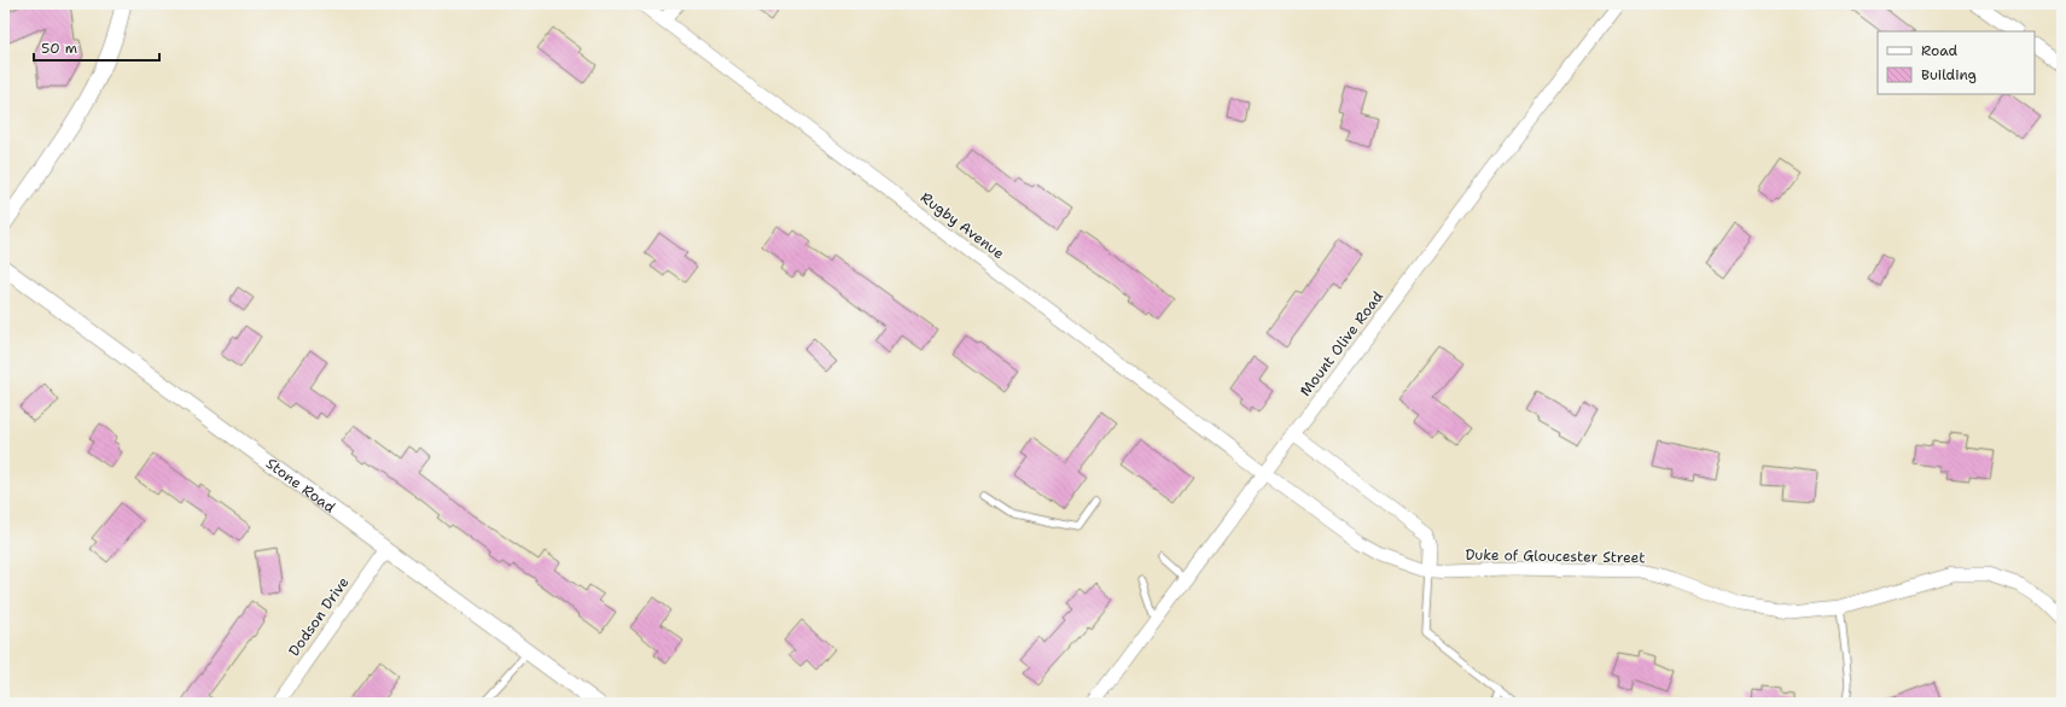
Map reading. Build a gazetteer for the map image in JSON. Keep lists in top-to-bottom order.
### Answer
{
  "streets": {
    "street": [
      "Rugby Avenue",
      "Mount Olive Road",
      "Stone Road",
      "Duke of Gloucester Street",
      "Dodson Drive"
    ]
  },
  "crossings": [
    ["Rugby Avenue", "Mount Olive Road"],
    ["Rugby Avenue", "Duke of Gloucester Street"],
    ["Mount Olive Road", "Duke of Gloucester Street"],
    ["Stone Road", "Dodson Drive"]
  ],
  "legend": ["Road", "Building"],
  "scale_bar": "50 m"
}
